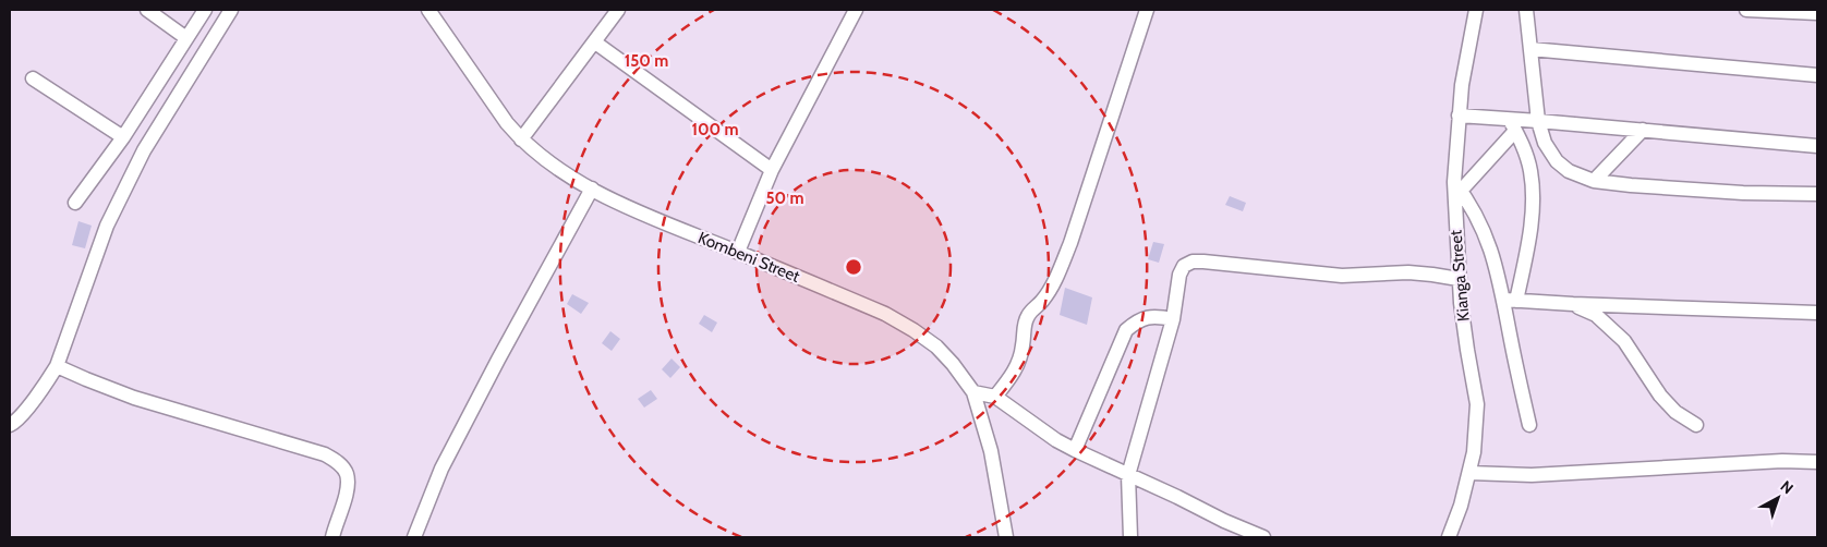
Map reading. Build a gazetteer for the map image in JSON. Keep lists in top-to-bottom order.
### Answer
{
  "streets": {
    "street": ["Kombeni Street", "Kianga Street"]
  },
  "north": "top right",
  "rings": ["150 m", "100 m", "50 m"]
}
